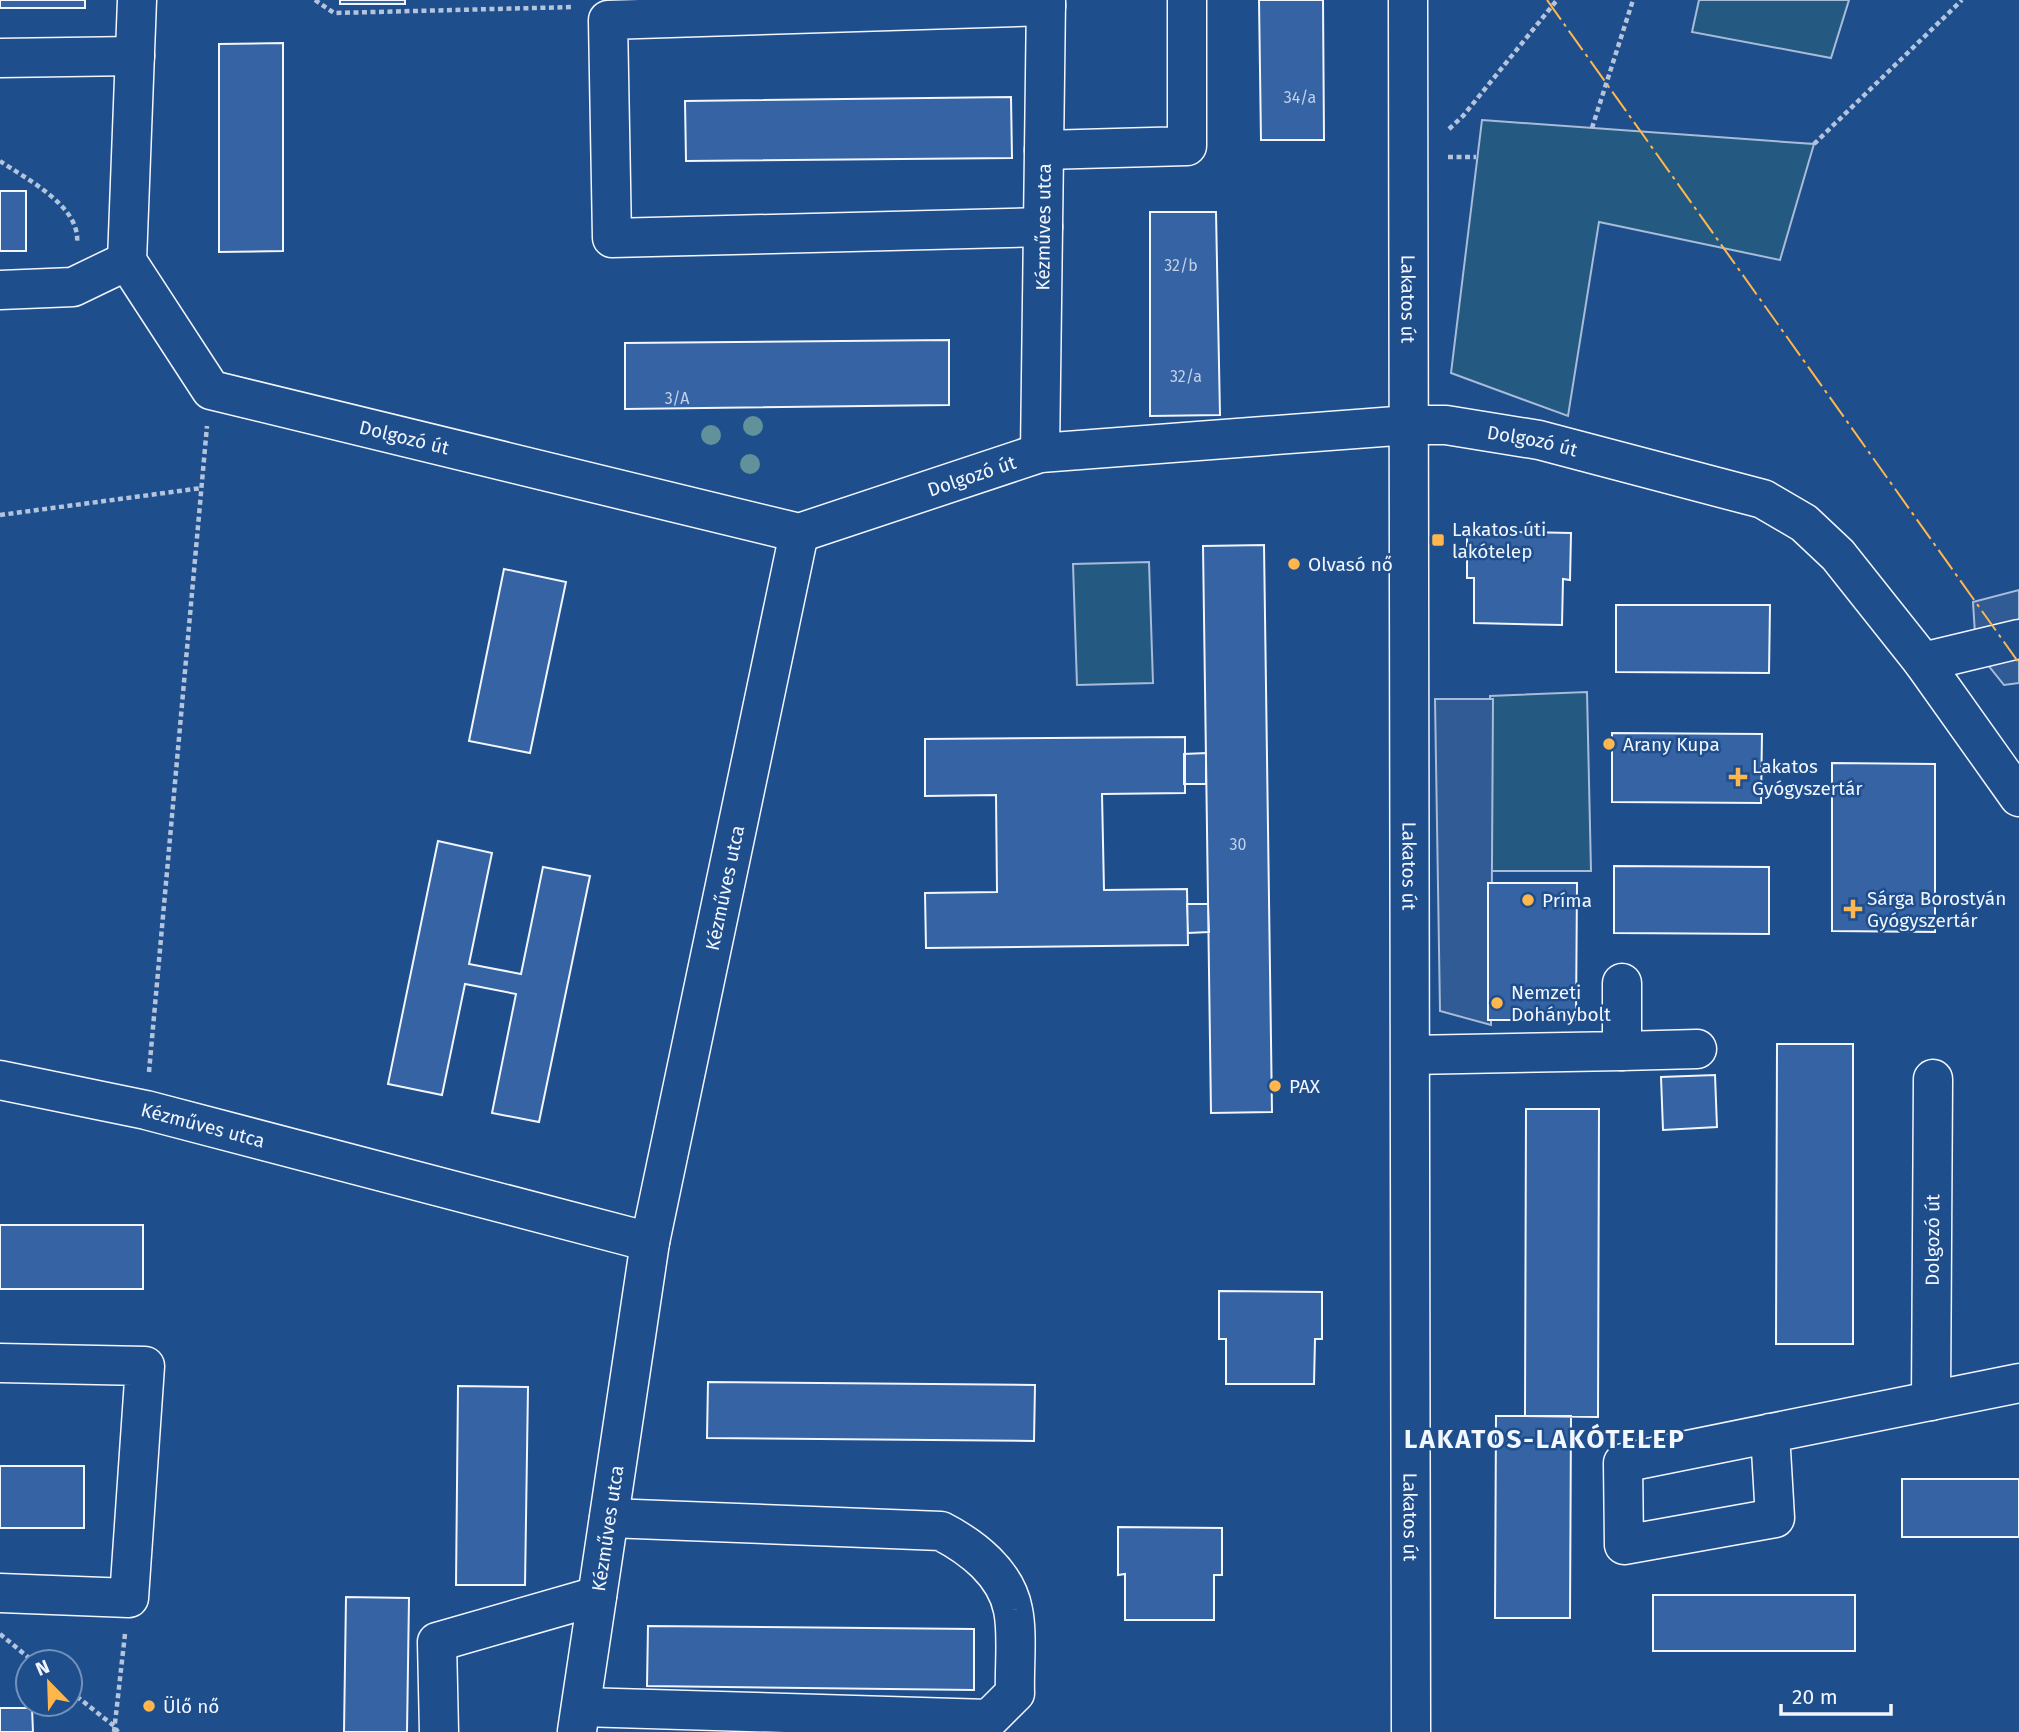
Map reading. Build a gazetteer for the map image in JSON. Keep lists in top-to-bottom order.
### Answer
{
  "streets": {
    "street": ["Kézműves utca", "Lakatos út", "Dolgozó út"]
  },
  "crossings": [
    ["Kézműves utca", "Dolgozó út"],
    ["Lakatos út", "Dolgozó út"]
  ],
  "districts": ["LAKATOS-LAKÓTELEP"],
  "places": {
    "transit": ["Lakatos úti lakótelep"],
    "other": [
      "Olvasó nő",
      "Arany Kupa",
      "Príma",
      "Nemzeti Dohánybolt",
      "PAX",
      "Ülő nő"
    ],
    "health": ["Lakatos Gyógyszertár", "Sárga Borostyán Gyógyszertár"]
  },
  "house_numbers": [
    "34/a",
    "32/b",
    "32/a",
    "3/A",
    "30"
  ],
  "scale_bar": "20 m",
  "north": "top left"
}
